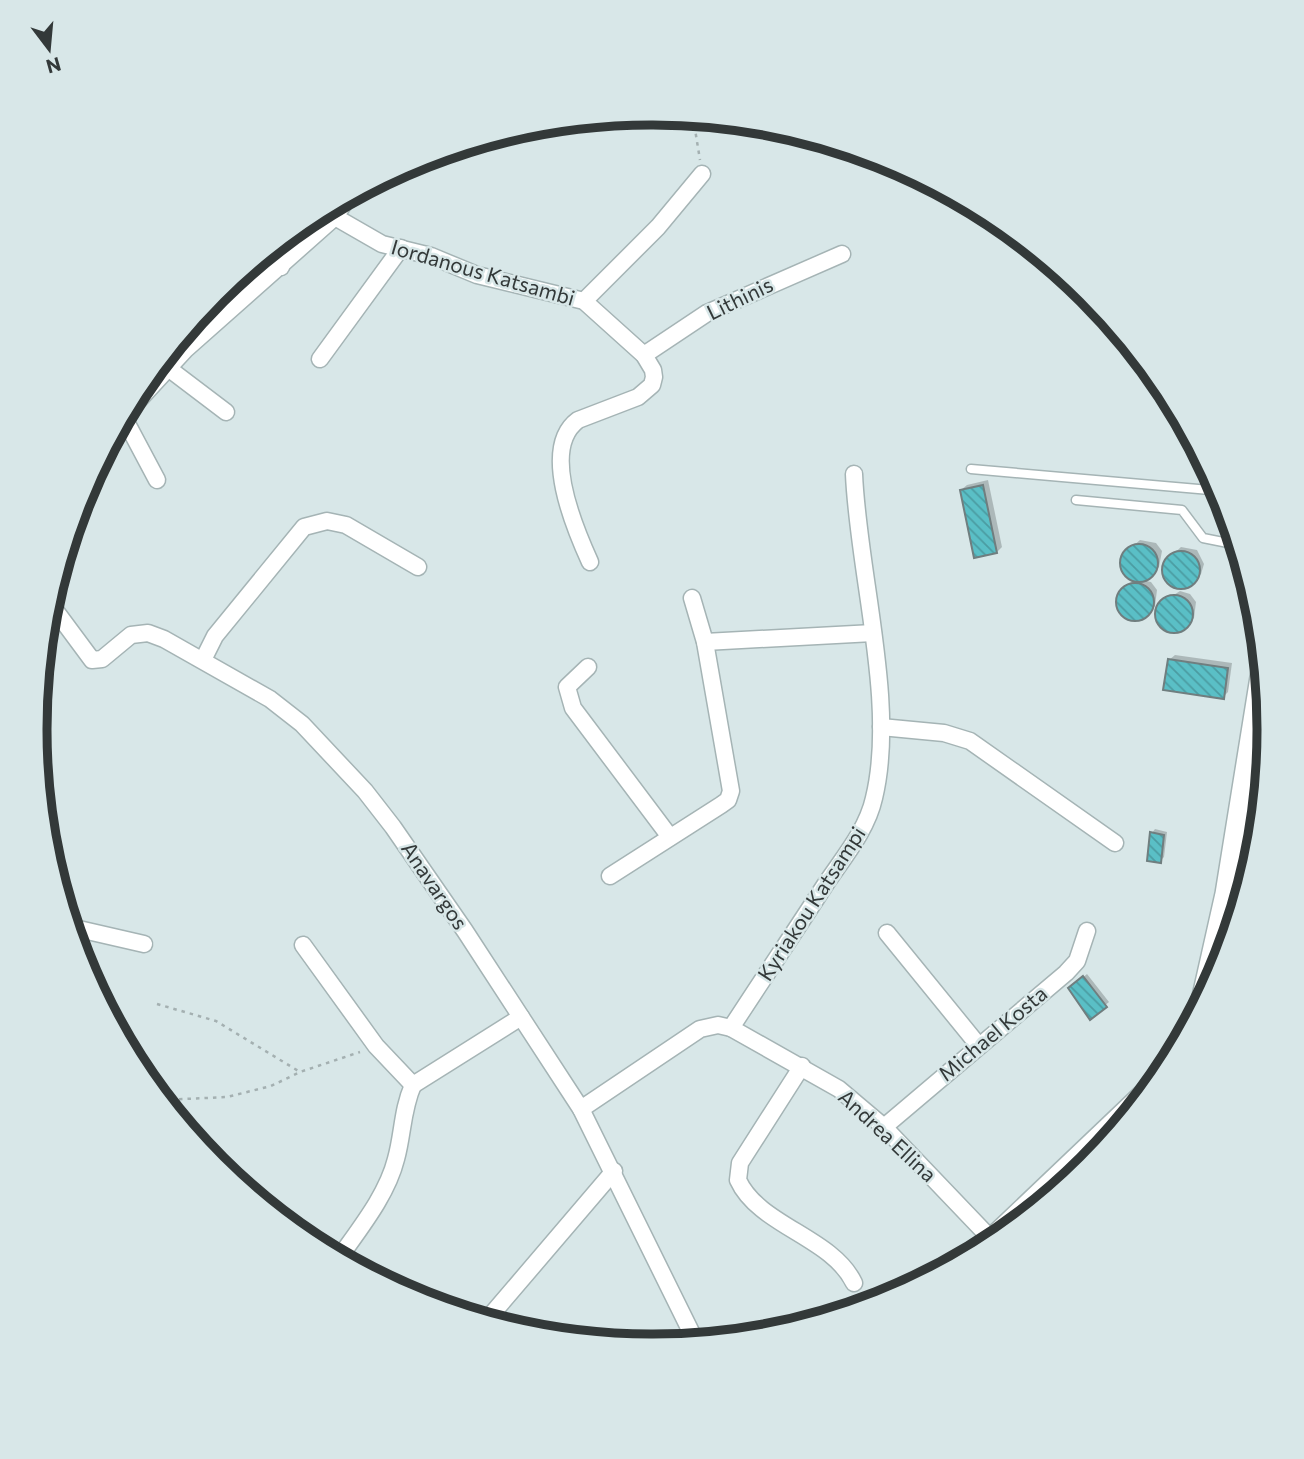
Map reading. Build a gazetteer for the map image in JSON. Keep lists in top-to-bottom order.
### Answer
{
  "streets": {
    "street": [
      "Iordanous Katsambi",
      "Lithinis",
      "Anavargos",
      "Kyriakou Katsampi",
      "Michael Kosta",
      "Andrea Ellina"
    ]
  },
  "crossings": [
    ["Iordanous Katsambi", "Lithinis"],
    ["Kyriakou Katsampi", "Andrea Ellina"],
    ["Michael Kosta", "Andrea Ellina"]
  ],
  "north": "bottom"
}
